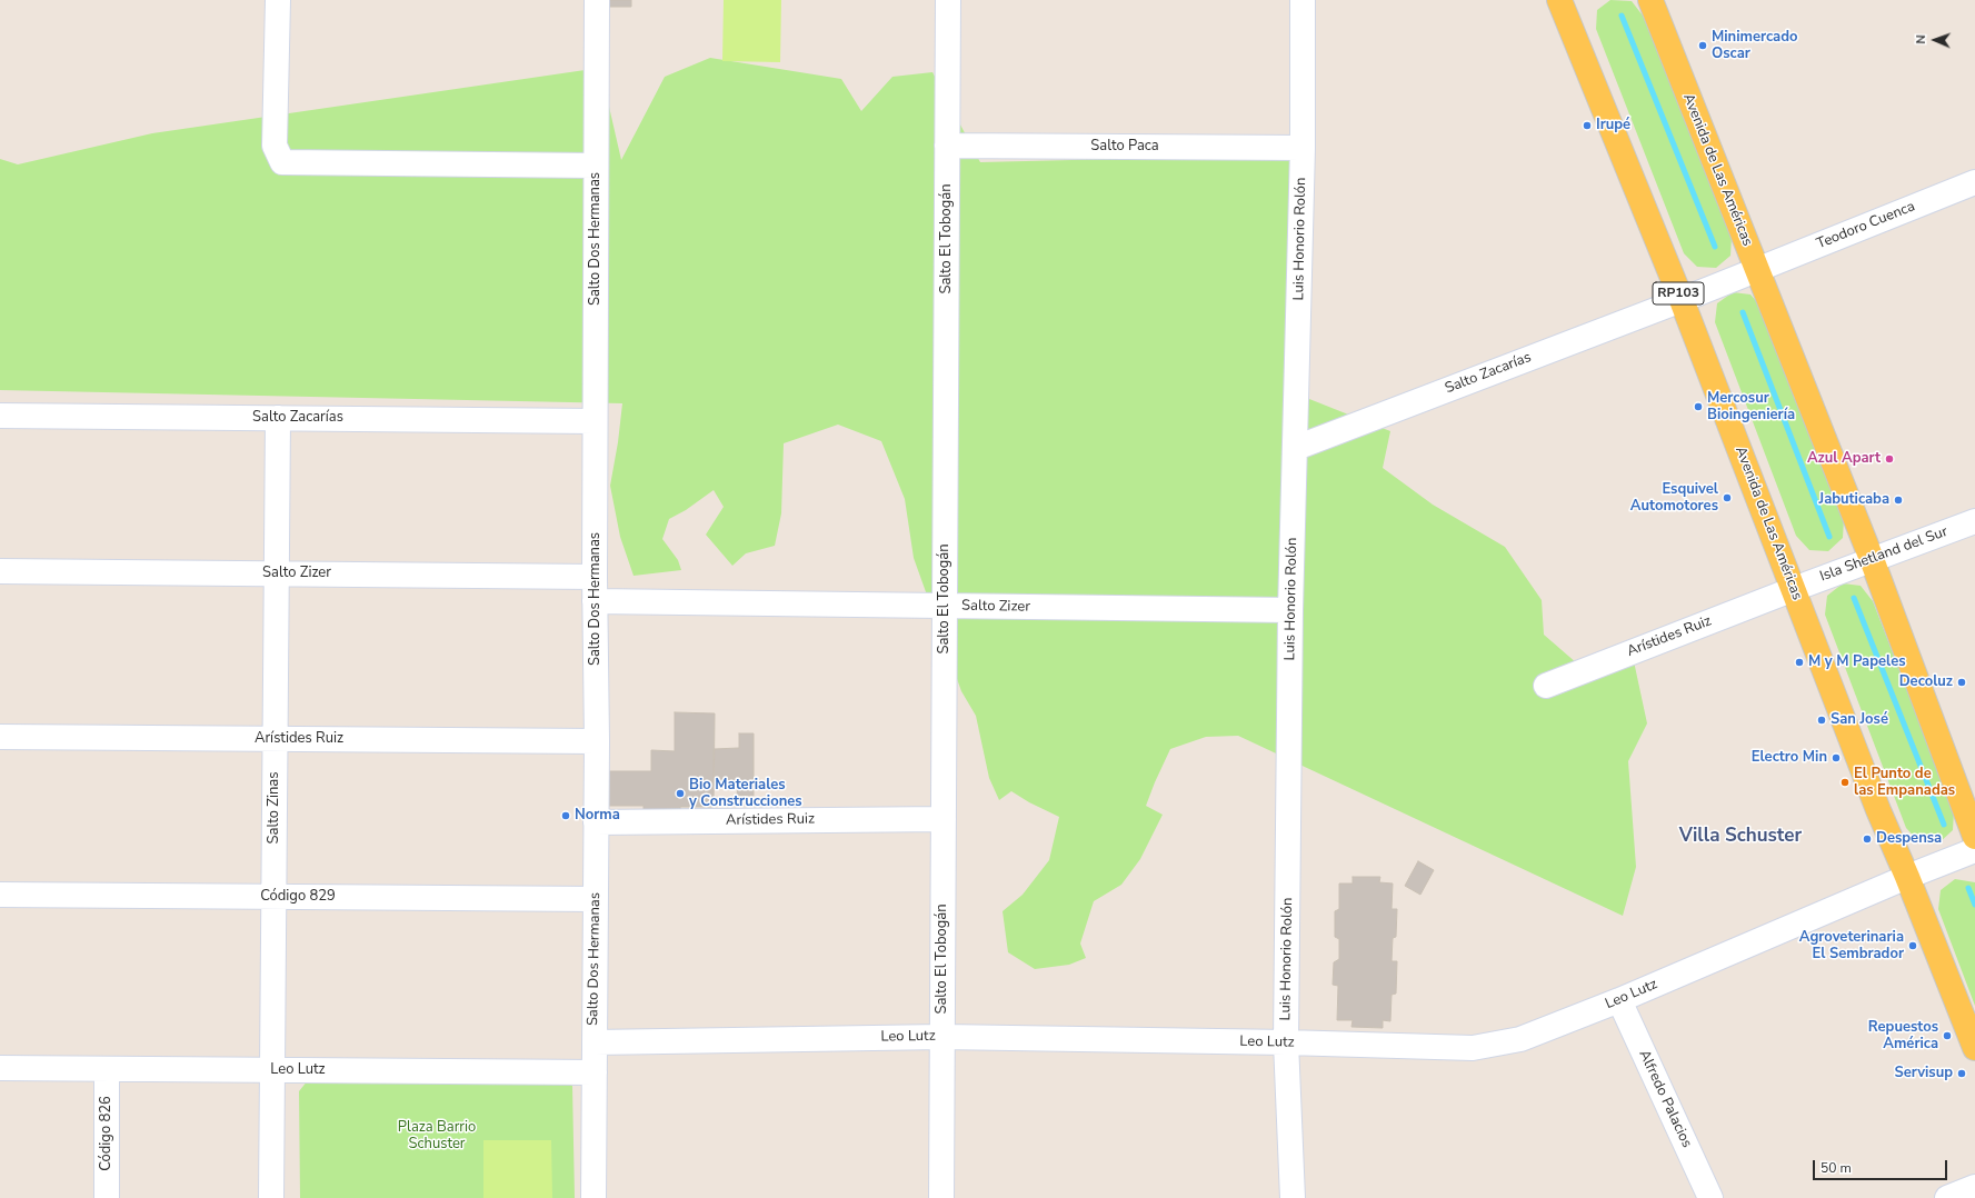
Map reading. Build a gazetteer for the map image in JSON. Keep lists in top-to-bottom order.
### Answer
{
  "streets": {
    "main road": ["Avenida de Las Américas", "RP103"],
    "street": [
      "Salto Paca",
      "Teodoro Cuenca",
      "Salto Dos Hermanas",
      "Salto El Tobogán",
      "Luis Honorio Rolón",
      "Salto Zacarías",
      "Isla Shetland del Sur",
      "Salto Zizer",
      "Arístides Ruiz",
      "Salto Zinas",
      "Código 829",
      "Leo Lutz",
      "Alfredo Palacios",
      "Código 826"
    ]
  },
  "crossings": [
    ["Salto Paca", "Salto El Tobogán"],
    ["Salto Paca", "Luis Honorio Rolón"],
    ["Avenida de Las Américas", "Teodoro Cuenca"],
    ["Avenida de Las Américas", "Salto Zacarías"],
    ["Avenida de Las Américas", "Isla Shetland del Sur"],
    ["Avenida de Las Américas", "Arístides Ruiz"],
    ["Avenida de Las Américas", "Leo Lutz"],
    ["Teodoro Cuenca", "Salto Zacarías"],
    ["Salto Dos Hermanas", "Salto Zacarías"],
    ["Salto Dos Hermanas", "Salto Zizer"],
    ["Salto Dos Hermanas", "Arístides Ruiz"],
    ["Salto Dos Hermanas", "Código 829"],
    ["Salto Dos Hermanas", "Leo Lutz"],
    ["Salto El Tobogán", "Salto Zizer"],
    ["Salto El Tobogán", "Arístides Ruiz"],
    ["Salto El Tobogán", "Leo Lutz"],
    ["Luis Honorio Rolón", "Salto Zacarías"],
    ["Luis Honorio Rolón", "Salto Zizer"],
    ["Luis Honorio Rolón", "Leo Lutz"],
    ["Salto Zacarías", "Salto Zinas"],
    ["Isla Shetland del Sur", "Arístides Ruiz"],
    ["Salto Zizer", "Salto Zinas"],
    ["Arístides Ruiz", "Salto Zinas"],
    ["Salto Zinas", "Código 829"],
    ["Salto Zinas", "Leo Lutz"],
    ["Leo Lutz", "Alfredo Palacios"],
    ["Leo Lutz", "Código 826"]
  ],
  "districts": ["Villa Schuster"],
  "parks": ["Plaza Barrio Schuster"],
  "places": [
    "Minimercado Oscar",
    "Irupé",
    "Mercosur Bioingeniería",
    "Azul Apart",
    "Esquivel Automotores",
    "Jabuticaba",
    "M y M Papeles",
    "Decoluz",
    "San José",
    "Electro Min",
    "El Punto de las Empanadas",
    "Bio Materiales y Construcciones",
    "Norma",
    "Despensa",
    "Agroveterinaria El Sembrador",
    "Repuestos América",
    "Servisup"
  ],
  "scale_bar": "50 m",
  "north": "left"
}
